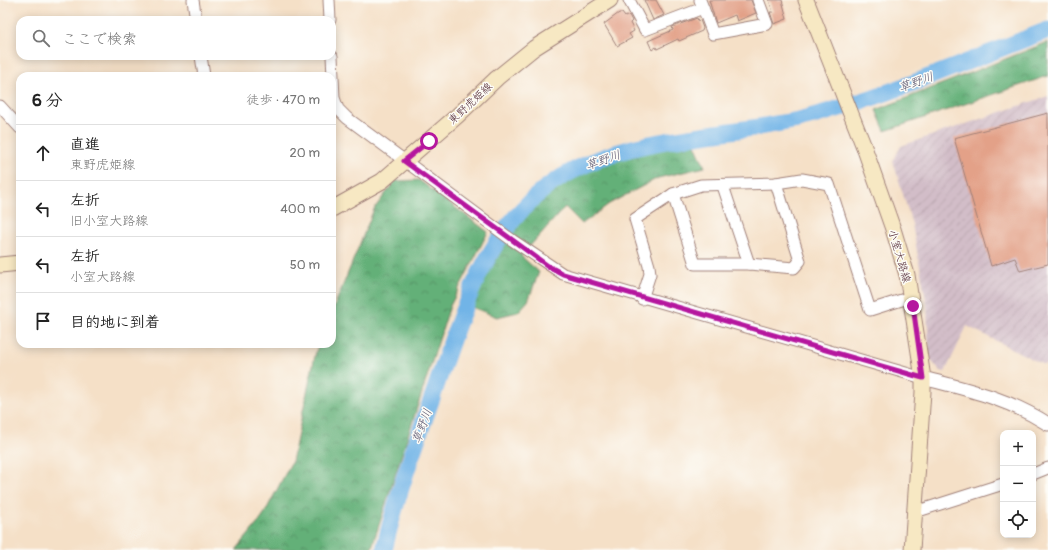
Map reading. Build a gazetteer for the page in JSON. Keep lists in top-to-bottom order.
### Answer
{
  "streets": {
    "main road": ["東野虎姫線", "小室大路線"]
  },
  "water": ["草野川"],
  "page": {
    "search": "ここで検索",
    "heading": ["6 分", "徒歩 · 470 m"],
    "list": [
      ["直進", "東野虎姫線", "20 m"],
      ["左折", "旧小室大路線", "400 m"],
      ["左折", "小室大路線", "50 m"],
      "目的地に到着"
    ],
    "map_buttons": ["+", "−"]
  }
}
